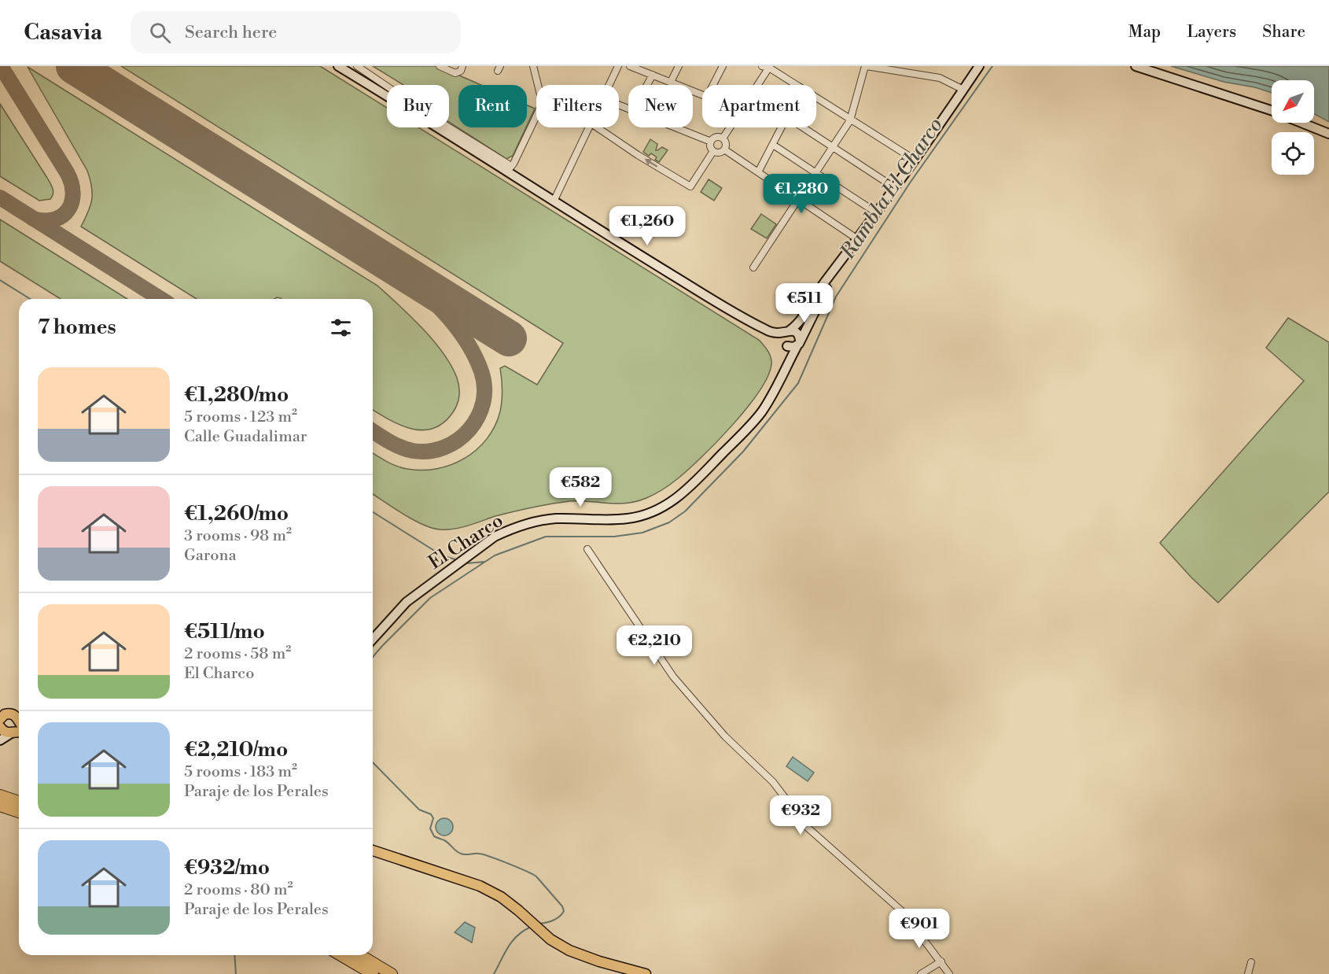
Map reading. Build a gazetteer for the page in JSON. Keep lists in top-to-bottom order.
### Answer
{
  "streets": {
    "main road": ["El Charco"]
  },
  "water": ["Rambla El Charco"],
  "north": "bottom left",
  "page": {
    "header": "Casavia",
    "search": "Search here",
    "nav": ["Map", "Layers", "Share"],
    "chip": [
      "Buy",
      "Rent",
      "Filters",
      "New",
      "Apartment"
    ],
    "price": [
      "€1,280",
      "€1,260",
      "€511",
      "€582",
      "€2,210",
      "€932",
      "€901"
    ],
    "heading": "7 homes",
    "list": [
      {
        "name": "€1,280/mo",
        "note": "5 rooms · 123 m² · Calle Guadalimar"
      },
      {
        "name": "€1,260/mo",
        "note": "3 rooms · 98 m² · Garona"
      },
      {
        "name": "€511/mo",
        "note": "2 rooms · 58 m² · El Charco"
      },
      {
        "name": "€2,210/mo",
        "note": "5 rooms · 183 m² · Paraje de los Perales"
      },
      {
        "name": "€932/mo",
        "note": "2 rooms · 80 m² · Paraje de los Perales"
      }
    ]
  }
}
